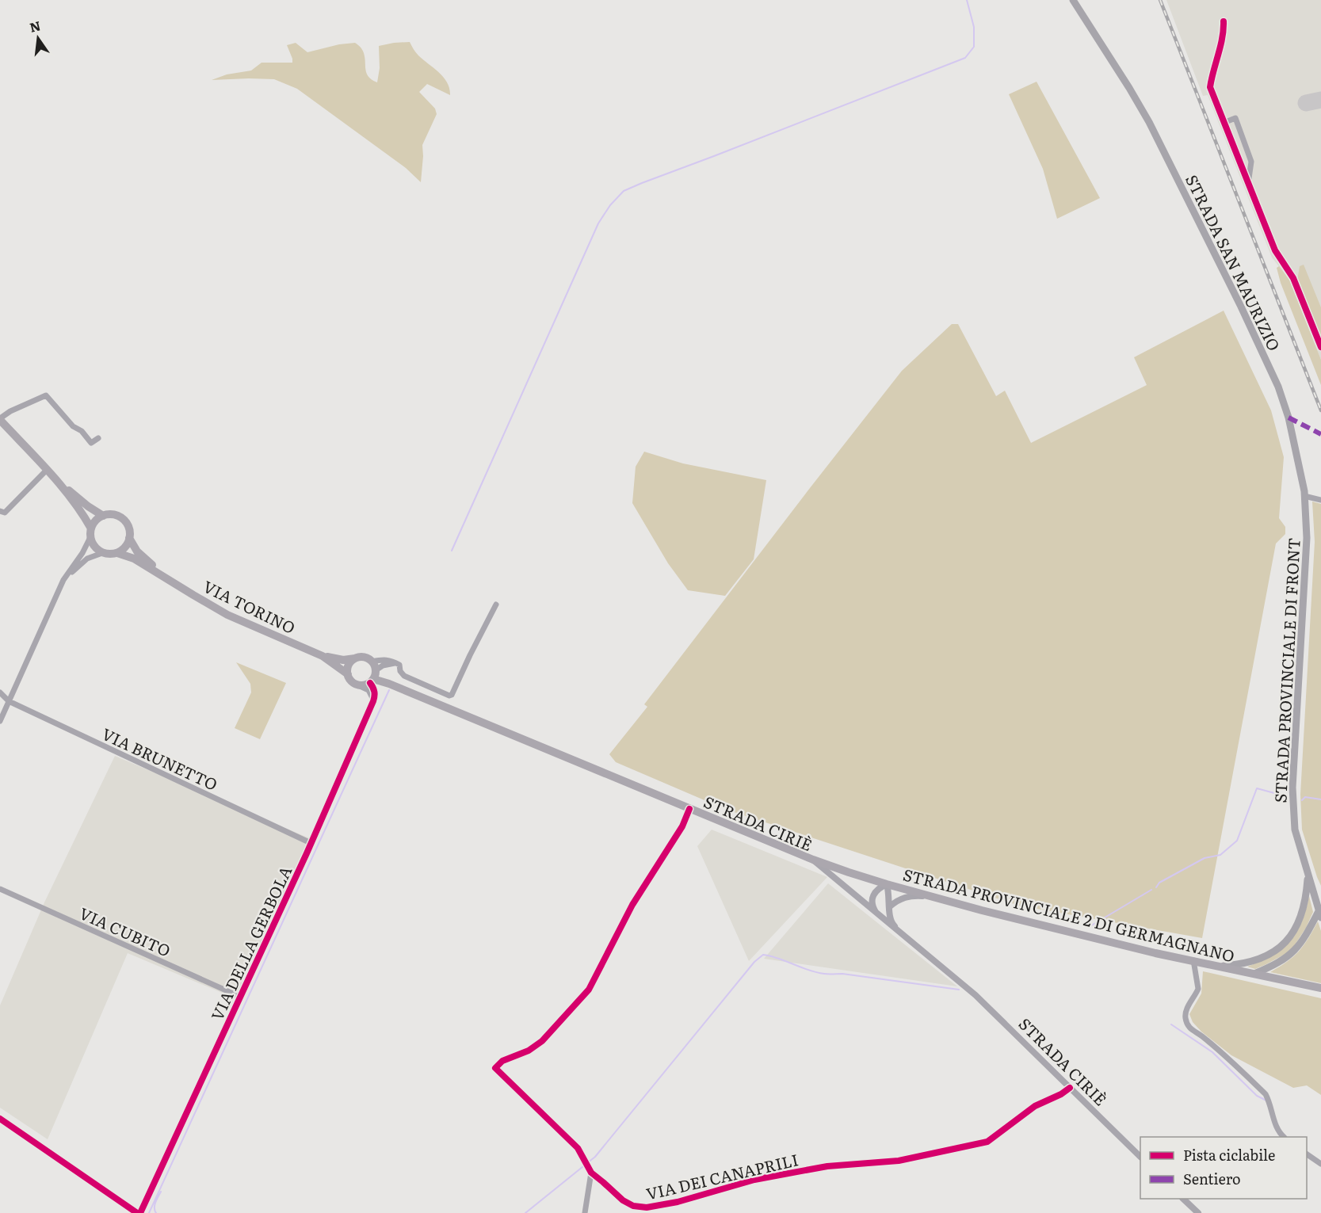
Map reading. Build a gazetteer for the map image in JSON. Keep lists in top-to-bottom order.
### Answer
{
  "streets": {
    "main road": [
      "STRADA SAN MAURIZIO",
      "VIA TORINO",
      "STRADA PROVINCIALE DI FRONT",
      "STRADA CIRIÈ",
      "STRADA PROVINCIALE 2 DI GERMAGNANO"
    ],
    "street": [
      "VIA BRUNETTO",
      "VIA CUBITO",
      "VIA DELLA GERBOLA",
      "VIA DEI CANAPRILI"
    ]
  },
  "crossings": [
    ["STRADA SAN MAURIZIO", "STRADA PROVINCIALE DI FRONT"],
    ["VIA TORINO", "STRADA CIRIÈ"],
    ["VIA BRUNETTO", "VIA DELLA GERBOLA"],
    ["STRADA CIRIÈ", "STRADA PROVINCIALE 2 DI GERMAGNANO"],
    ["STRADA CIRIÈ", "VIA DEI CANAPRILI"],
    ["VIA CUBITO", "VIA DELLA GERBOLA"]
  ],
  "legend": ["Pista ciclabile", "Sentiero"],
  "north": "top"
}
